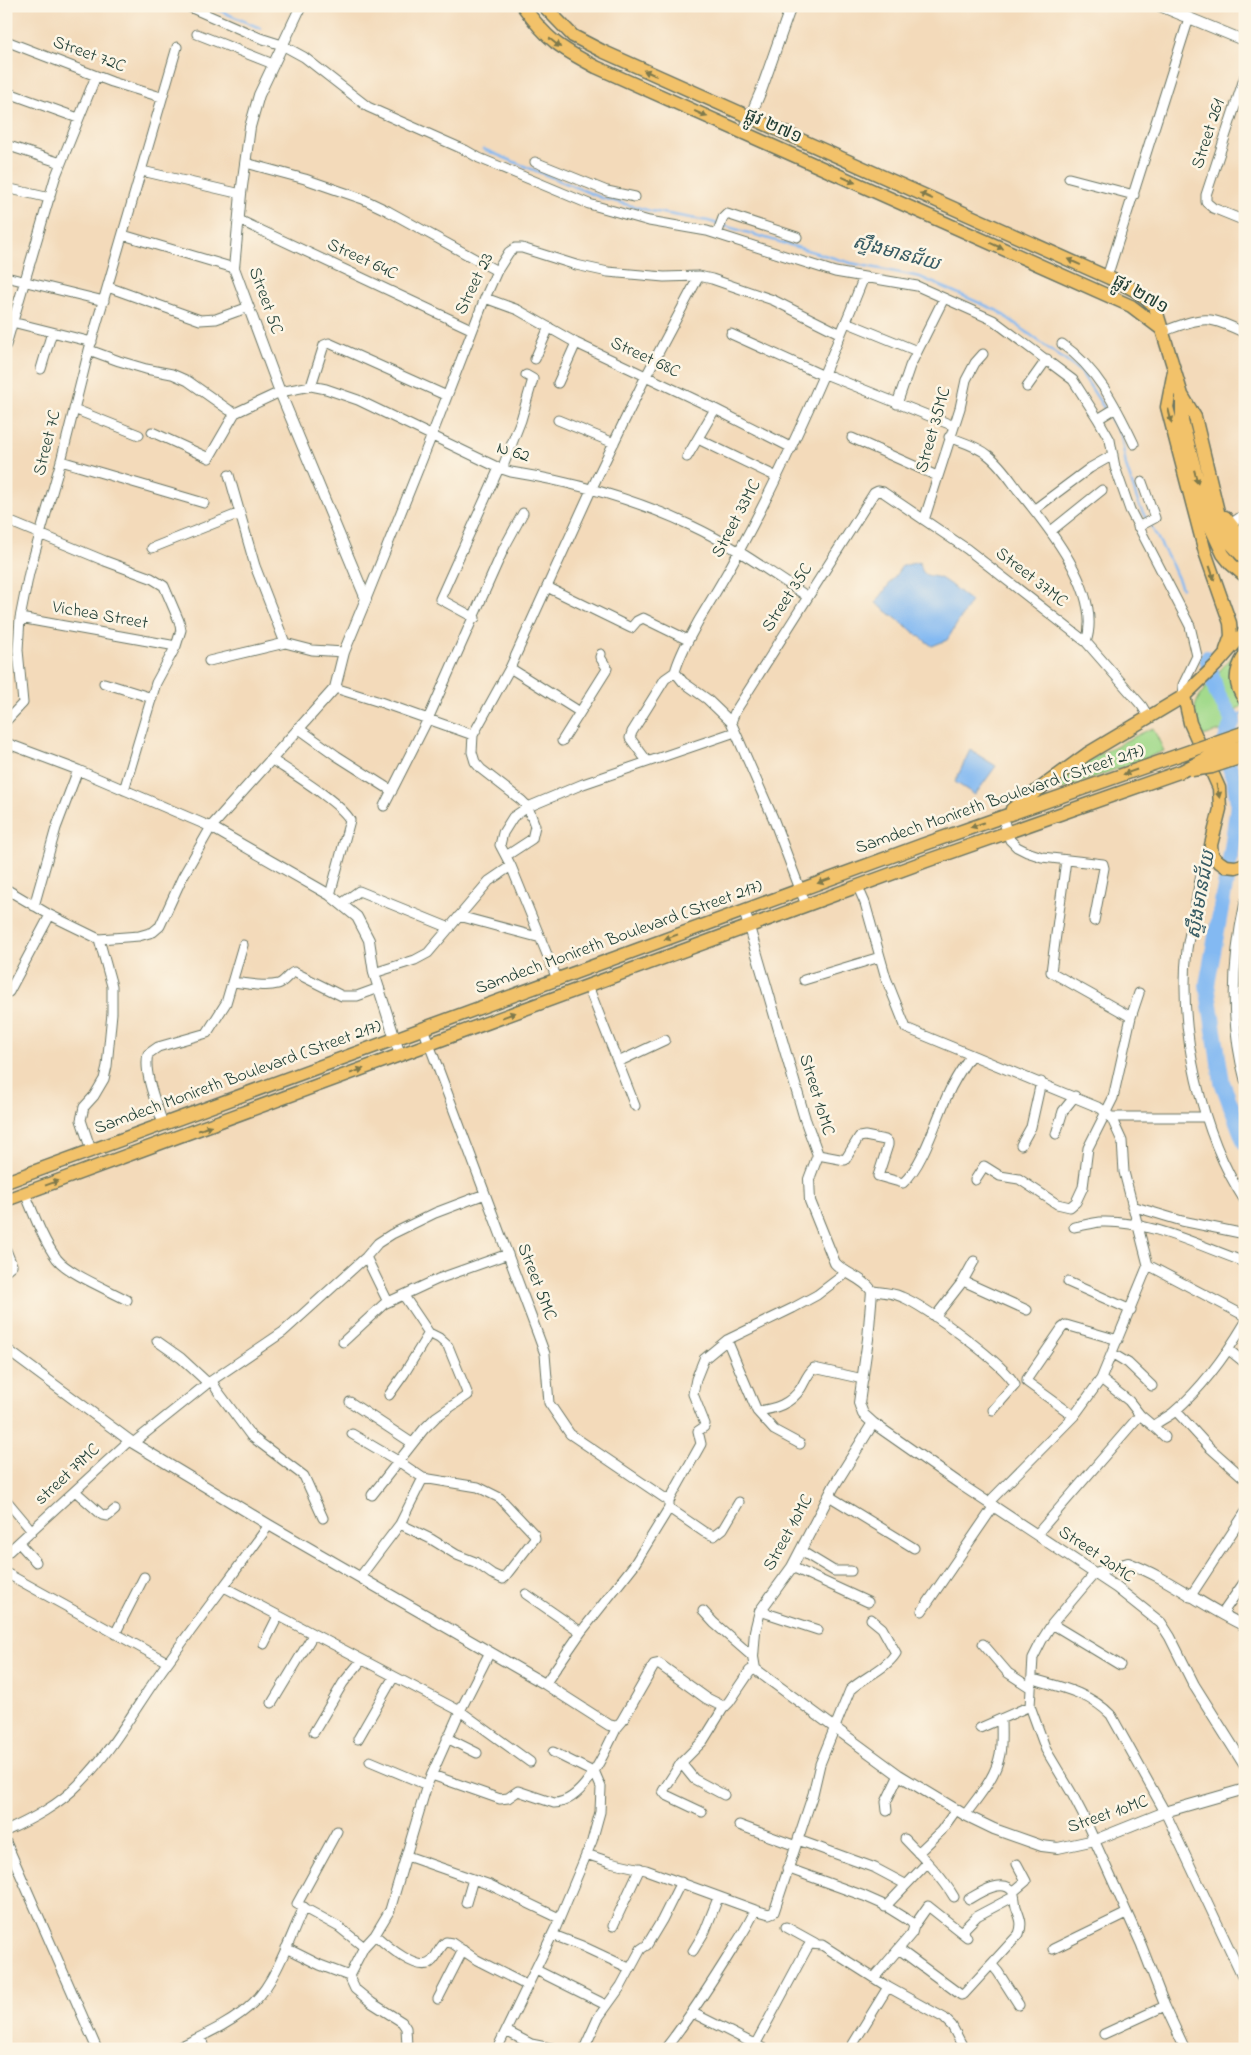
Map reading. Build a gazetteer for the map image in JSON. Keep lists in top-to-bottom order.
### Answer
{
  "streets": {
    "main road": ["ផ្លូវ ២៧១", "Samdech Monireth Boulevard (Street 217)"],
    "street": [
      "Street 72C",
      "Street 261",
      "Street 64C",
      "Street 23",
      "Street 5C",
      "Street 68C",
      "Street 35MC",
      "Street 7C",
      "N 62",
      "Street 33MC",
      "Street 37MC",
      "Street 35C",
      "Vichea Street",
      "Street 10MC",
      "Street 5MC",
      "street 79MC",
      "Street 20MC"
    ]
  },
  "crossings": [
    ["Street 72C", "Street 7C"],
    ["Street 64C", "Street 23"],
    ["Street 64C", "Street 5C"],
    ["Street 23", "Street 5C"],
    ["Street 23", "Street 68C"],
    ["Street 23", "N 62"],
    ["Street 23", "Street 33MC"],
    ["Street 5C", "N 62"],
    ["Street 68C", "Street 33MC"],
    ["Street 35MC", "Street 37MC"],
    ["Street 7C", "Vichea Street"],
    ["N 62", "Street 33MC"],
    ["N 62", "Street 35C"],
    ["Street 37MC", "Street 35C"],
    ["Samdech Monireth Boulevard (Street 217)", "Street 10MC"],
    ["Samdech Monireth Boulevard (Street 217)", "Street 5MC"],
    ["Street 10MC", "Street 20MC"],
    ["Street 5MC", "street 79MC"]
  ],
  "water": ["ស្ទឹងមានជ័យ"]
}
